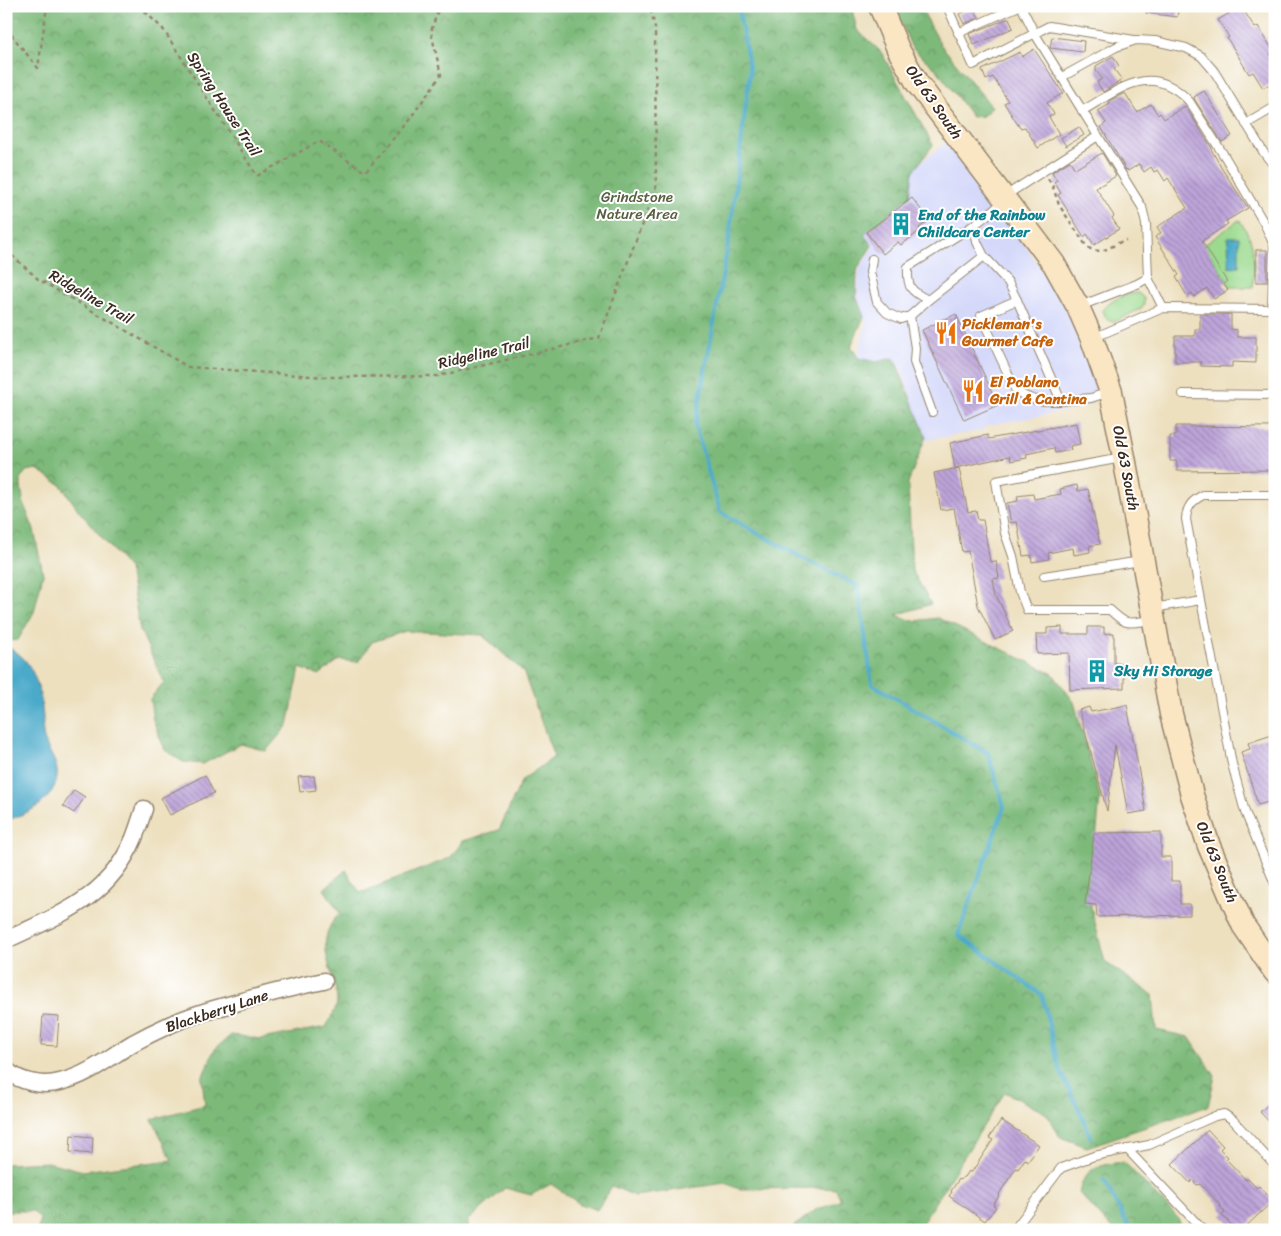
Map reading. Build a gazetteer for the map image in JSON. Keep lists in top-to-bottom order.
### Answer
{
  "streets": {
    "main road": ["Old 63 South"],
    "street": ["Blackberry Lane"],
    "path": ["Spring House Trail", "Ridgeline Trail"]
  },
  "parks": ["Grindstone Nature Area"],
  "places": {
    "building": ["End of the Rainbow Childcare Center", "Sky Hi Storage"],
    "restaurant": ["Pickleman's Gourmet Cafe", "El Poblano Grill & Cantina"]
  }
}
